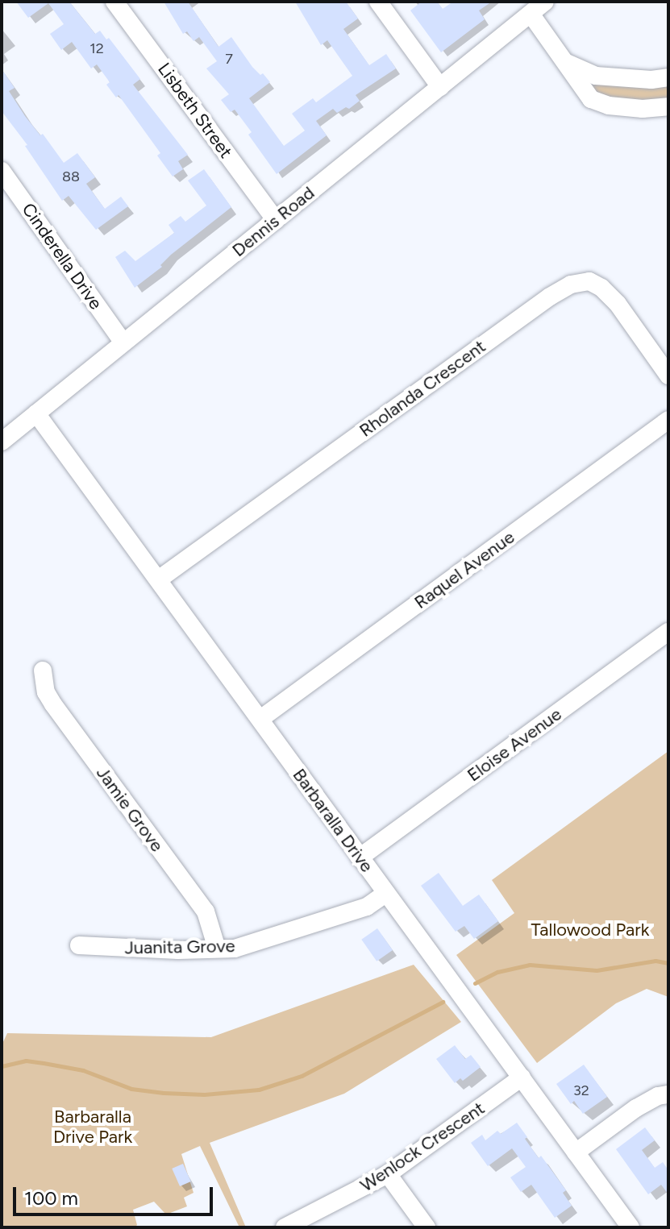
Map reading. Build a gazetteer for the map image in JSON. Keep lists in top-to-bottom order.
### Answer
{
  "streets": {
    "street": [
      "Lisbeth Street",
      "Dennis Road",
      "Cinderella Drive",
      "Rholanda Crescent",
      "Raquel Avenue",
      "Eloise Avenue",
      "Jamie Grove",
      "Barbaralla Drive",
      "Juanita Grove",
      "Wenlock Crescent"
    ]
  },
  "crossings": [
    ["Lisbeth Street", "Dennis Road"],
    ["Dennis Road", "Cinderella Drive"],
    ["Dennis Road", "Barbaralla Drive"],
    ["Rholanda Crescent", "Barbaralla Drive"],
    ["Raquel Avenue", "Barbaralla Drive"],
    ["Eloise Avenue", "Barbaralla Drive"],
    ["Jamie Grove", "Juanita Grove"],
    ["Barbaralla Drive", "Juanita Grove"],
    ["Barbaralla Drive", "Wenlock Crescent"]
  ],
  "parks": ["Tallowood Park", "Barbaralla Drive Park"],
  "house_numbers": [
    "12",
    "7",
    "88",
    "32"
  ],
  "scale_bar": "100 m"
}
